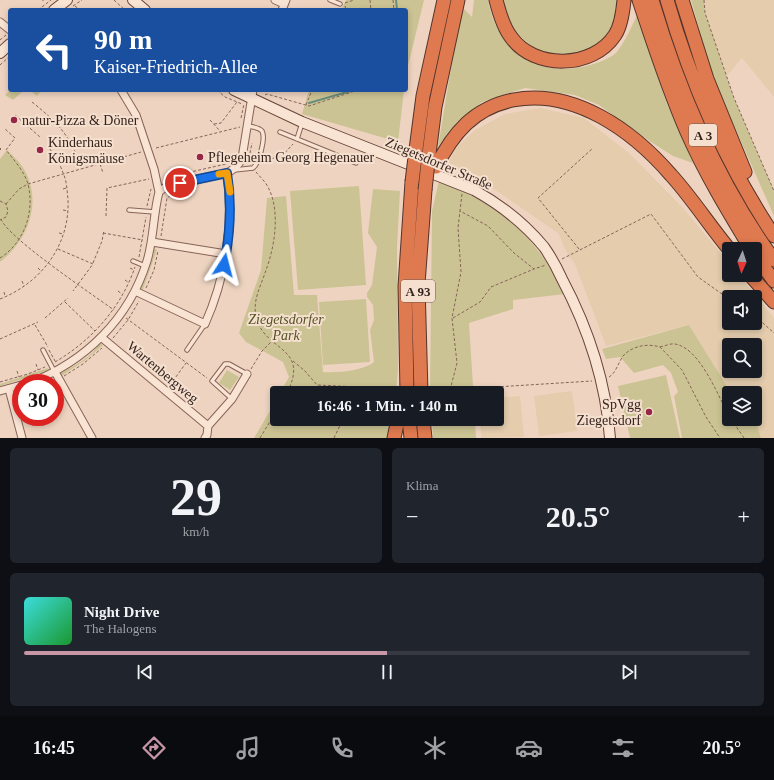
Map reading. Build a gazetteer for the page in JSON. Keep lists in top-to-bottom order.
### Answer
{
  "streets": {
    "highway": ["A 3", "A 93"],
    "street": ["Ziegetsdorfer Straße", "Wartenbergweg"]
  },
  "parks": ["Ziegetsdorfer Park"],
  "places": [
    "natur-Pizza & Döner",
    "Kinderhaus Königsmäuse",
    "Pflegeheim Georg Hegenauer",
    "SpVgg Ziegetsdorf"
  ],
  "north": "bottom",
  "page": {
    "turn": ["90 m", "Kaiser-Friedrich-Allee"],
    "limit": "30",
    "trip": "16:46 · 1 Min. · 140 m",
    "tile": [
      ["29", "km/h"],
      "Klima"
    ],
    "heat": ["−", "20.5°", "+"],
    "song": ["Night Drive", "The Halogens"],
    "tabs": ["16:45", "20.5°"]
  }
}
